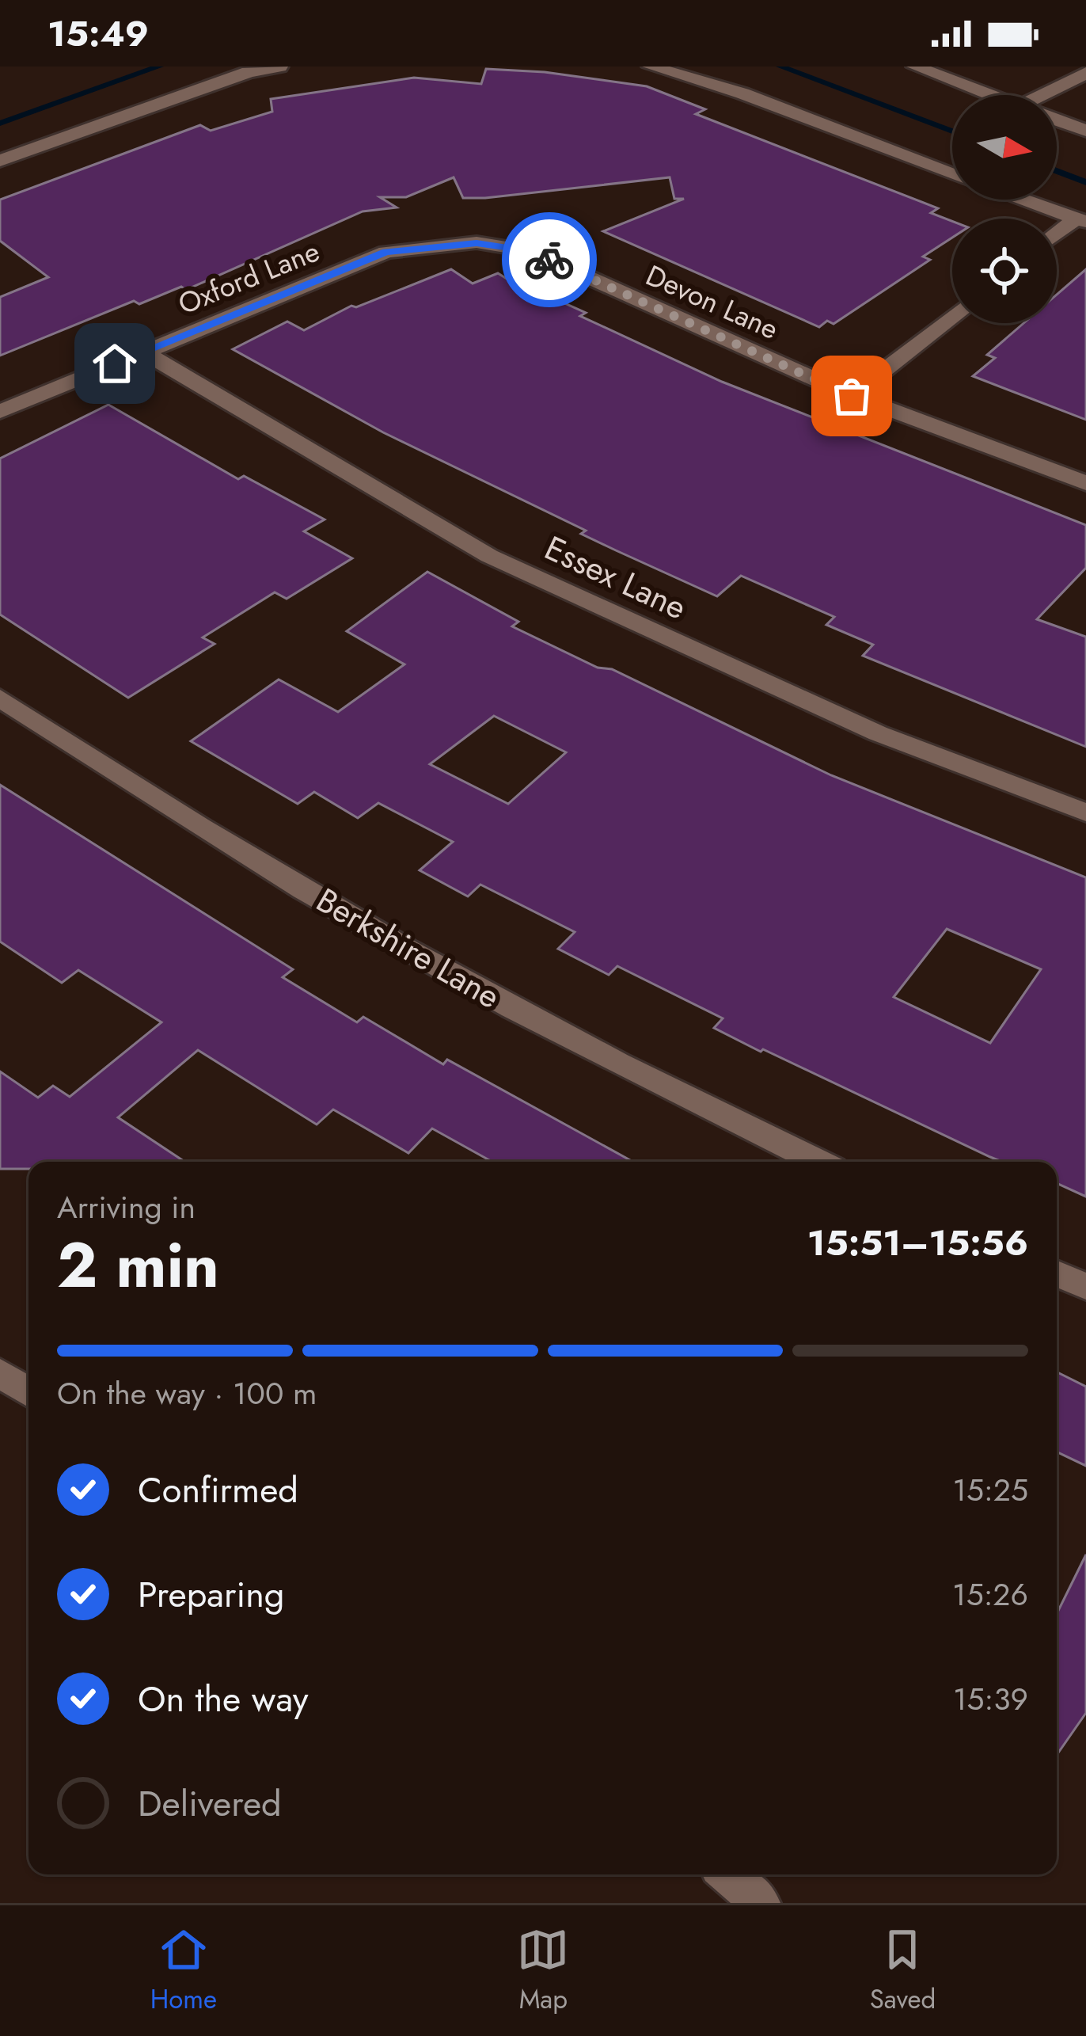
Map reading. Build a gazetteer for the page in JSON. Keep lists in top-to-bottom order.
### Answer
{
  "streets": {
    "street": [
      "Oxford Lane",
      "Devon Lane",
      "Essex Lane",
      "Berkshire Lane"
    ]
  },
  "crossings": [
    ["Oxford Lane", "Devon Lane"],
    ["Oxford Lane", "Essex Lane"]
  ],
  "north": "right",
  "page": {
    "status": "15:49",
    "heading": ["2 min", "Arriving in", "15:51–15:56"],
    "bar": "On the way · 100 m",
    "list": [
      ["Confirmed", "15:25"],
      ["Preparing", "15:26"],
      ["On the way", "15:39"],
      "Delivered"
    ],
    "tabs": ["Home", "Map", "Saved"]
  }
}
